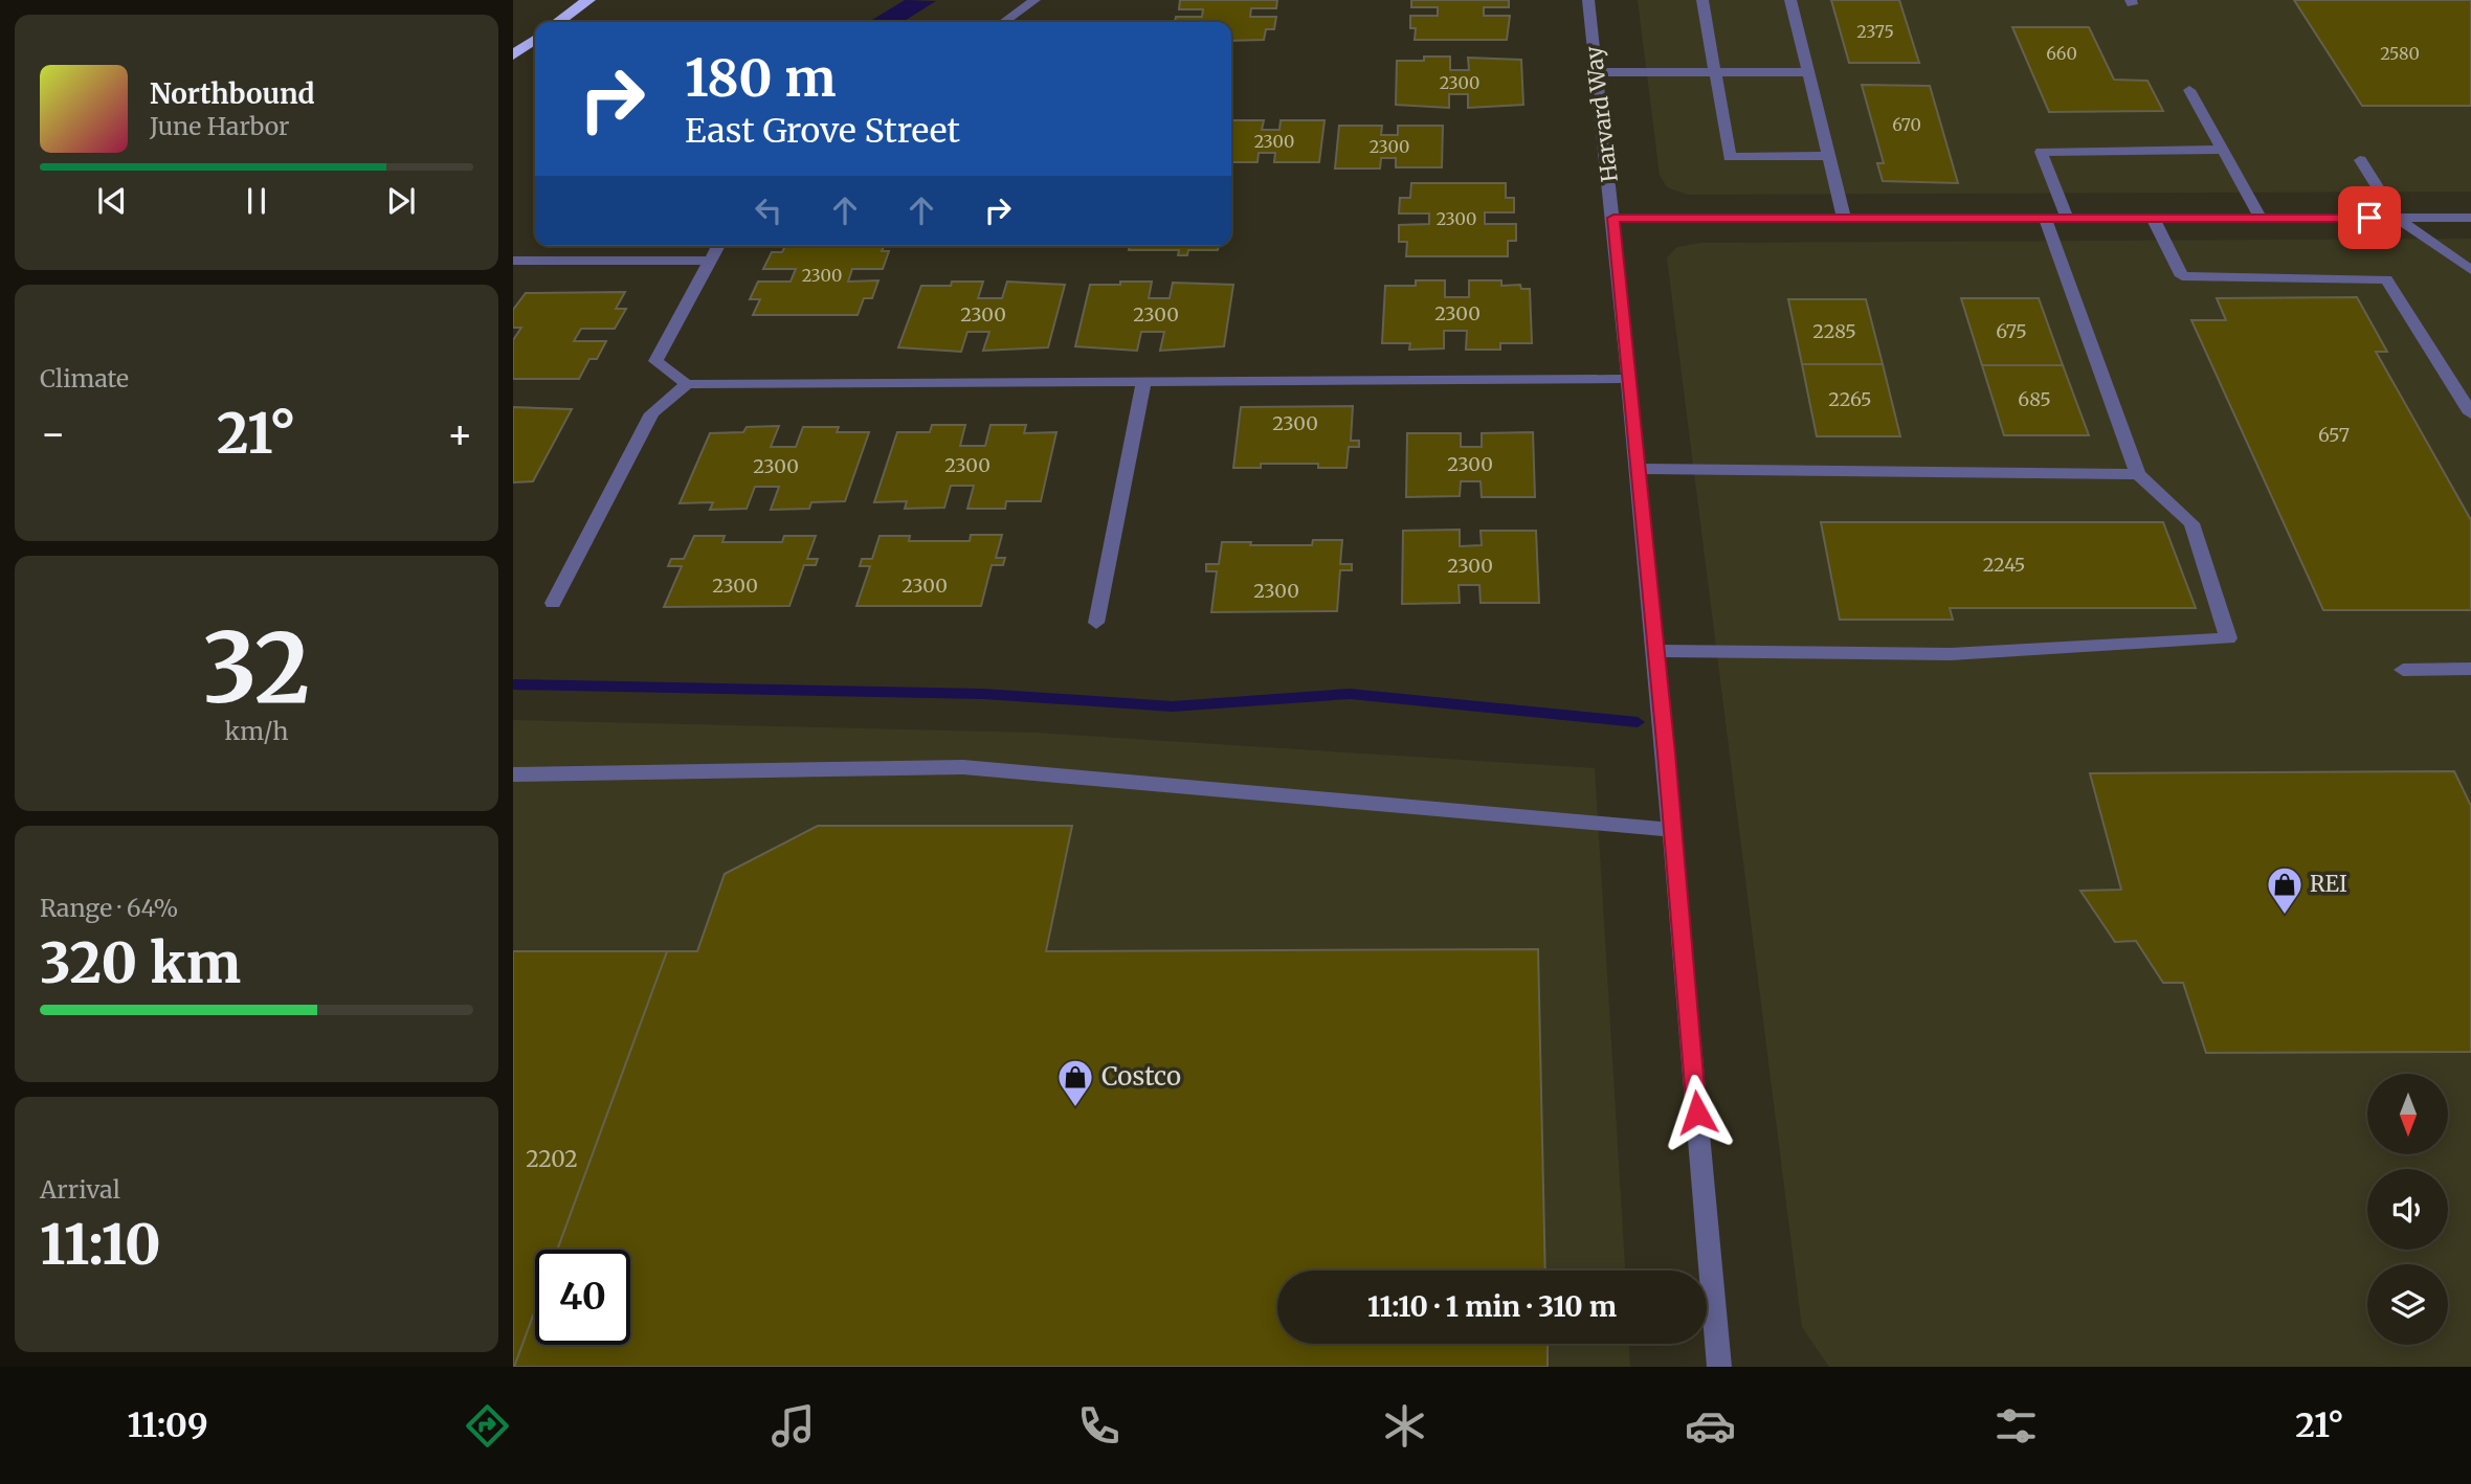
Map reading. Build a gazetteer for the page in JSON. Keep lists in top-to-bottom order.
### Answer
{
  "streets": {
    "street": ["Harvard Way"]
  },
  "places": {
    "shop": ["REI", "Costco"]
  },
  "house_numbers": [
    "2375",
    "660",
    "2580",
    "2300",
    "670",
    "2300",
    "2300",
    "2300",
    "2300",
    "2300",
    "2300",
    "2300",
    "2285",
    "675",
    "2265",
    "685",
    "2300",
    "657",
    "2300",
    "2300",
    "2300",
    "2245",
    "2300",
    "2300",
    "2300",
    "2300",
    "2202"
  ],
  "north": "bottom",
  "page": {
    "turn": ["180 m", "East Grove Street"],
    "song": ["Northbound", "June Harbor"],
    "tile": [
      "Climate",
      ["32", "km/h"],
      ["Range · 64%", "320 km"],
      ["Arrival", "11:10"]
    ],
    "heat": ["−", "21°", "+"],
    "limit": "40",
    "trip": "11:10 · 1 min · 310 m",
    "tabs": ["11:09", "21°"]
  }
}
